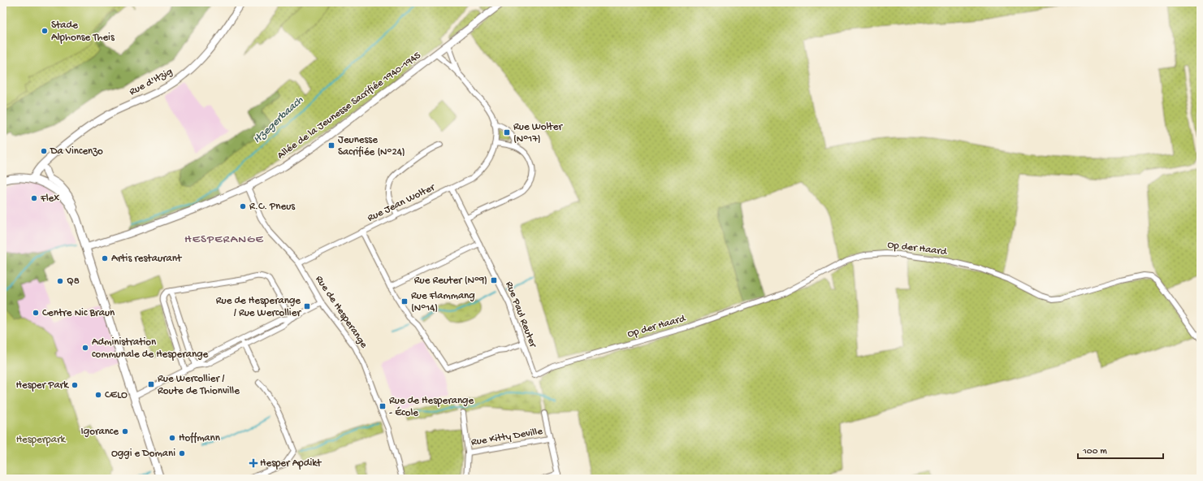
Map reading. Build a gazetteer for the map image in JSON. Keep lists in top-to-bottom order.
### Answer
{
  "streets": {
    "main road": ["Rue d'Itzig", "Allée de la Jeunesse Sacrifiée 1940-1945"],
    "street": [
      "Rue Jean Wolter",
      "Op der Haard",
      "Rue de Hesperange",
      "Rue Paul Reuter",
      "Rue Kitty Deville"
    ]
  },
  "crossings": [
    ["Allée de la Jeunesse Sacrifiée 1940-1945", "Rue Jean Wolter"],
    ["Allée de la Jeunesse Sacrifiée 1940-1945", "Rue de Hesperange"],
    ["Rue Jean Wolter", "Rue de Hesperange"],
    ["Rue Jean Wolter", "Rue Paul Reuter"],
    ["Op der Haard", "Rue Paul Reuter"]
  ],
  "districts": ["HESPERANGE"],
  "water": ["Itzegerbaach"],
  "parks": ["Hesperpark"],
  "places": {
    "other": [
      "Stade Alphonse Theis",
      "Da Vincenzo",
      "Flex",
      "R.C. Pneus",
      "Artis restaurant",
      "Q8",
      "Centre Nic Braun",
      "Administration communale de Hesperange",
      "Hesper Park",
      "CELO",
      "Igorance",
      "Hoffmann",
      "Oggi e Domani"
    ],
    "transit": [
      "Rue Wolter (N°17)",
      "Jeunesse Sacrifiée (N°24)",
      "Rue Reuter (N°9)",
      "Rue Flammang (N°14)",
      "Rue de Hesperange / Rue Wercollier",
      "Rue Wercollier / Route de Thionville",
      "Rue de Hesperange - École"
    ],
    "health": ["Hesper Apdikt"]
  },
  "scale_bar": "100 m"
}
